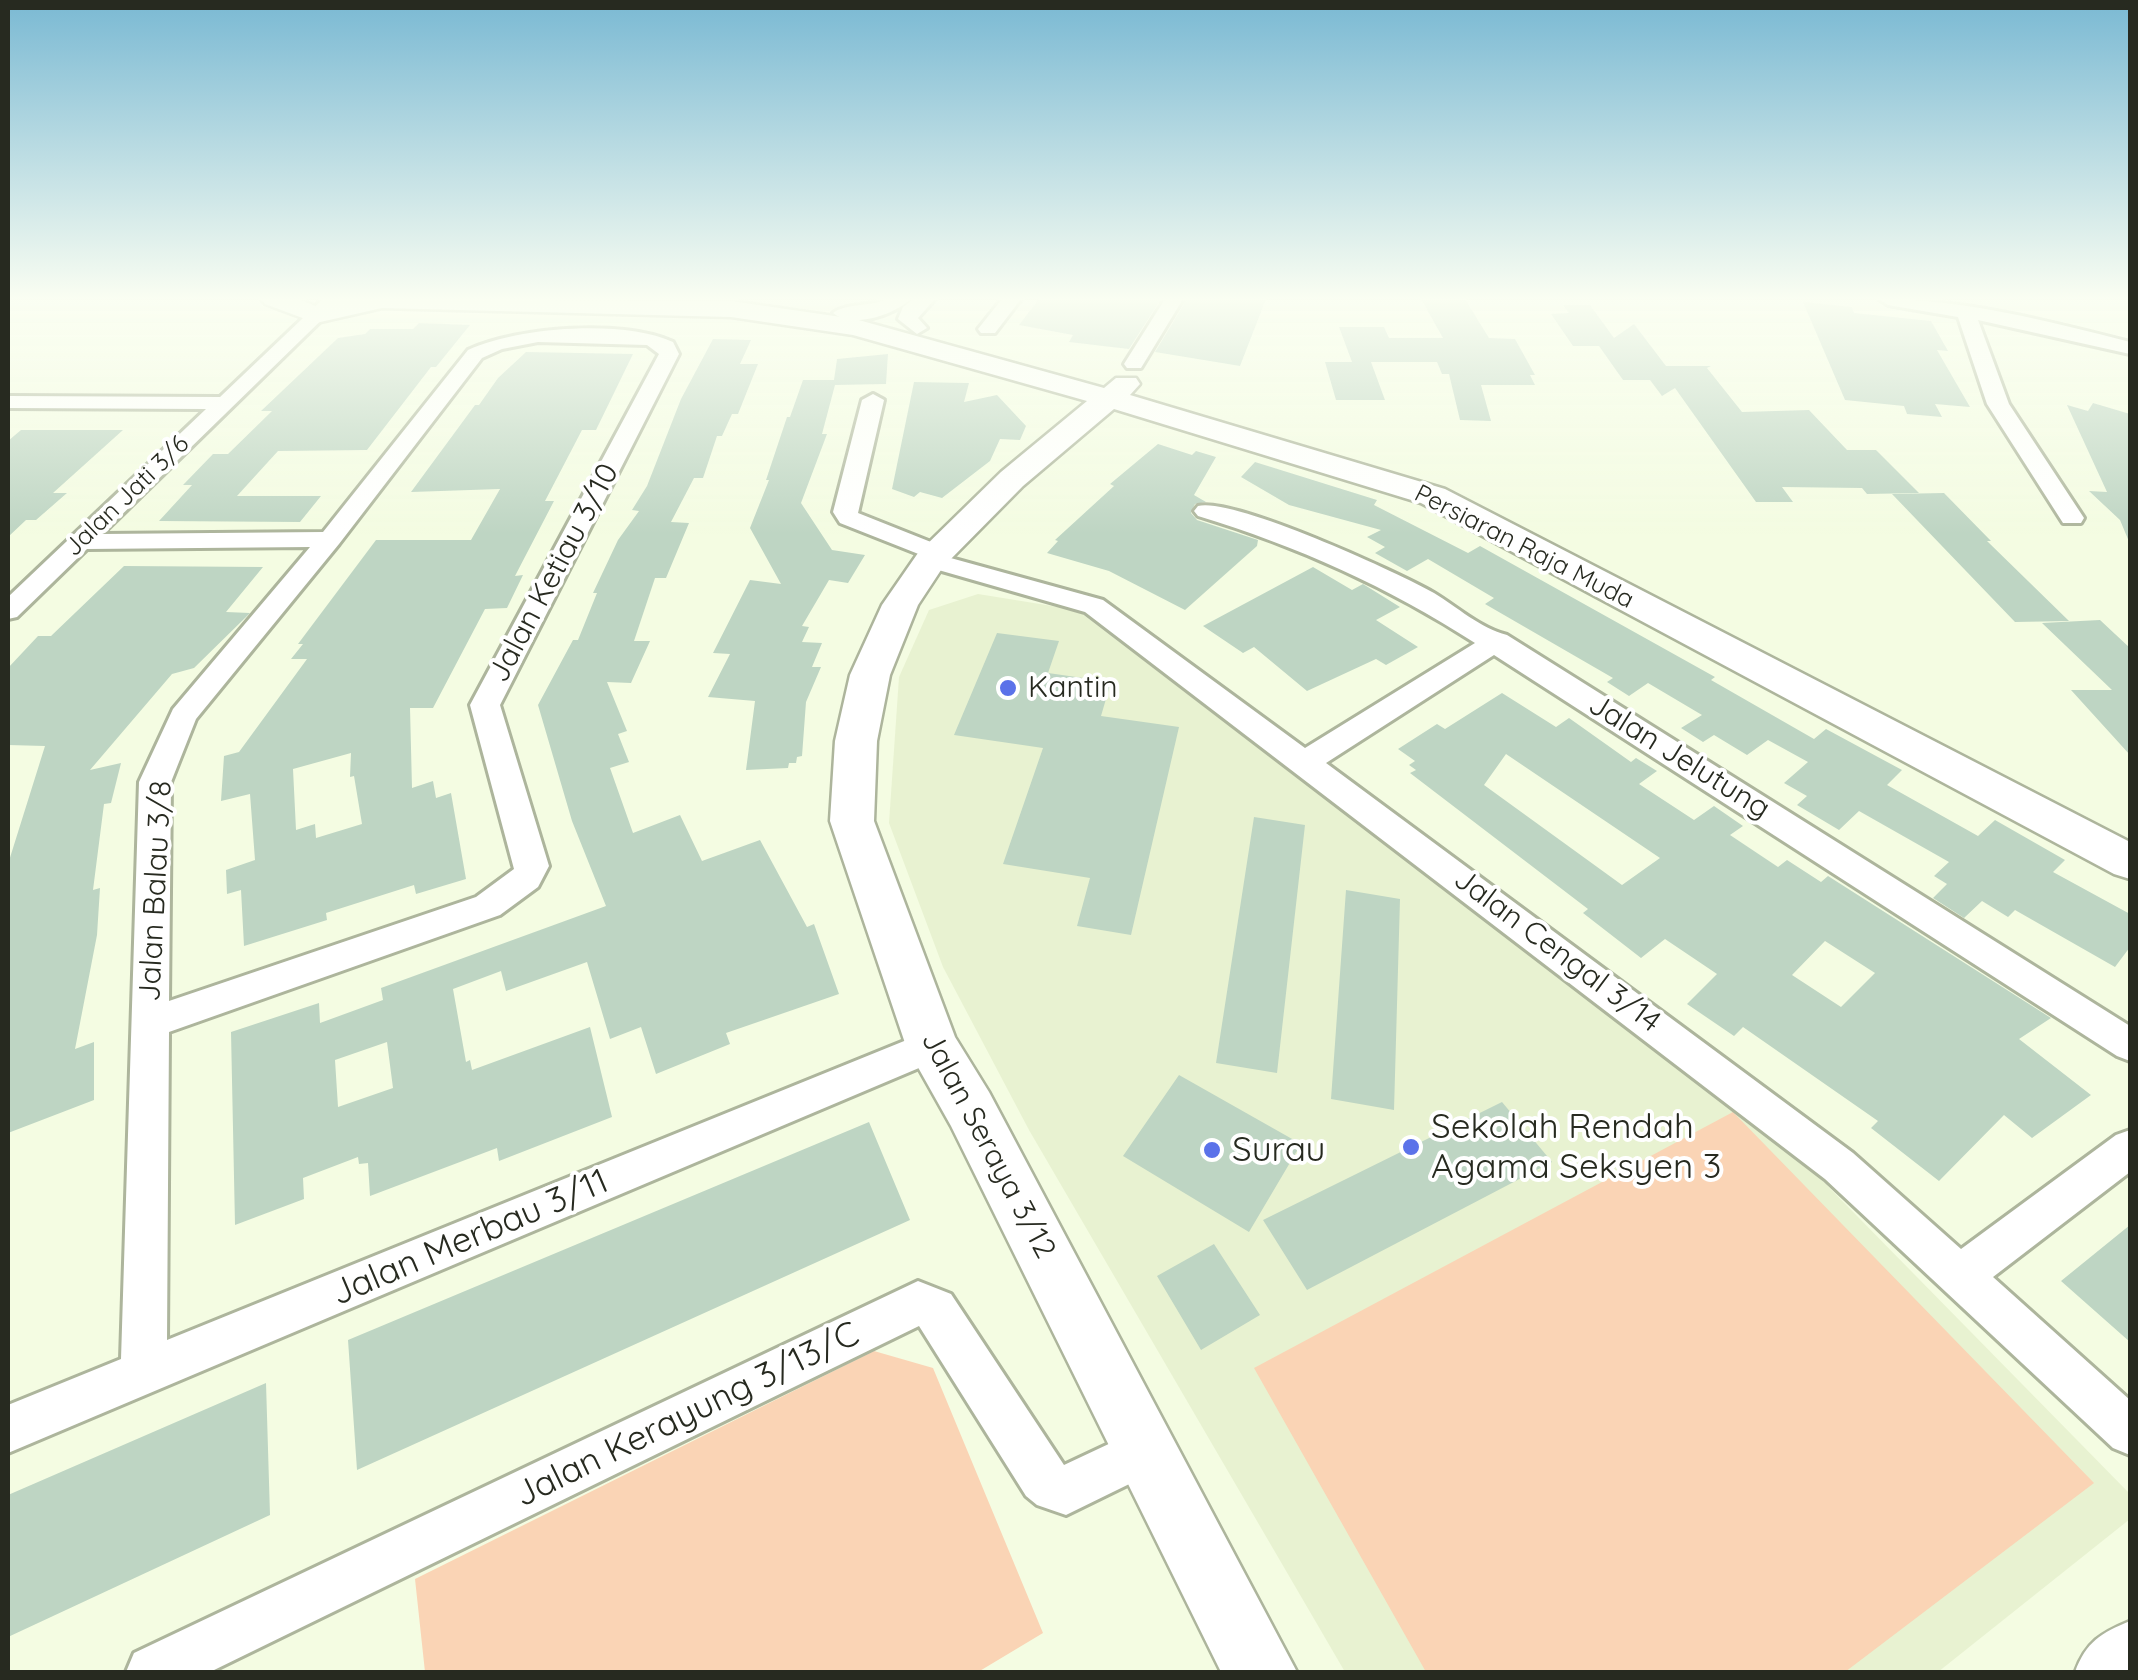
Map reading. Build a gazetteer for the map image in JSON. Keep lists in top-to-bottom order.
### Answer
{
  "streets": {
    "main road": ["Persiaran Raja Muda", "Jalan Seraya 3/12"],
    "street": [
      "Jalan Jati 3/6",
      "Jalan Ketiau 3/10",
      "Jalan Jelutung",
      "Jalan Balau 3/8",
      "Jalan Cengal 3/14",
      "Jalan Merbau 3/11",
      "Jalan Kerayung 3/13/C"
    ]
  },
  "crossings": [
    ["Persiaran Raja Muda", "Jalan Seraya 3/12"],
    ["Jalan Ketiau 3/10", "Jalan Balau 3/8"],
    ["Jalan Balau 3/8", "Jalan Merbau 3/11"],
    ["Jalan Cengal 3/14", "Jalan Seraya 3/12"],
    ["Jalan Seraya 3/12", "Jalan Merbau 3/11"],
    ["Jalan Seraya 3/12", "Jalan Kerayung 3/13/C"]
  ],
  "places": ["Kantin", "Sekolah Rendah Agama Seksyen 3", "Surau"]
}
